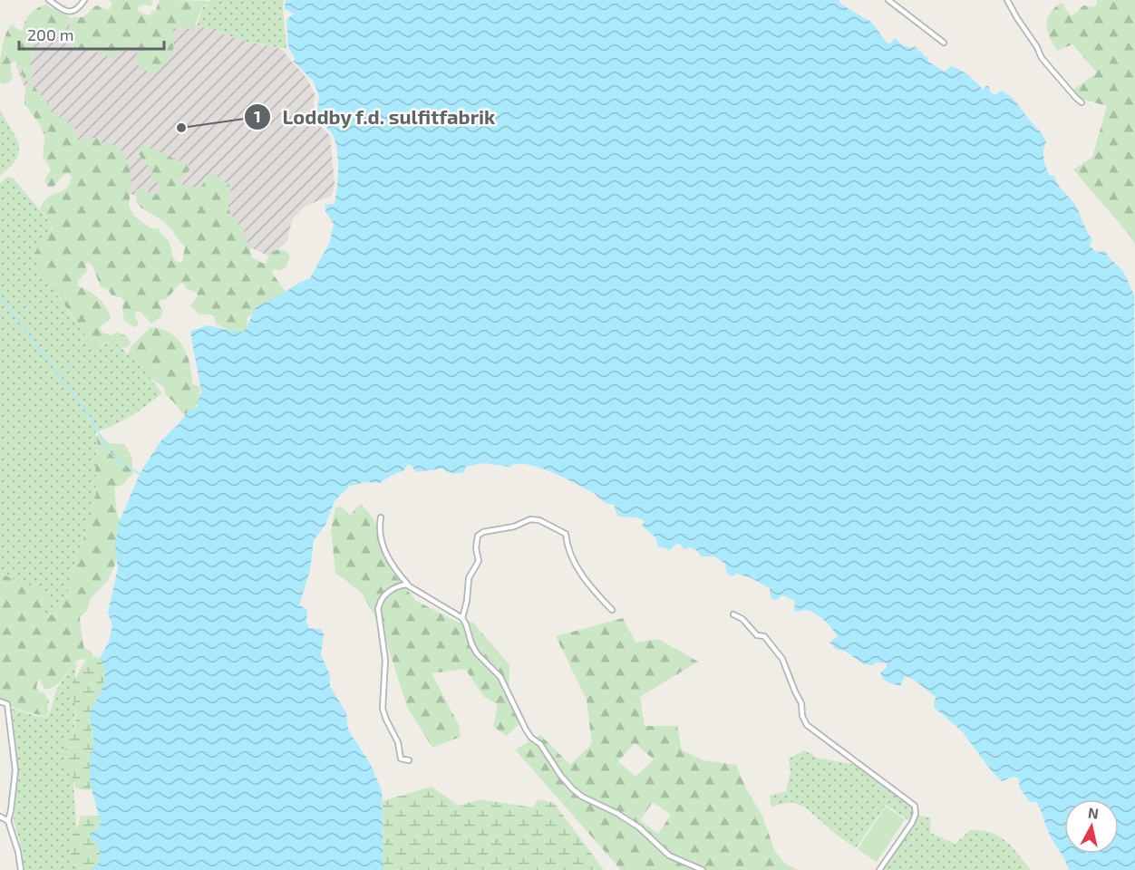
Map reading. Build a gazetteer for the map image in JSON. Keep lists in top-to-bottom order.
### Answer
{
  "places": ["Loddby f.d. sulfitfabrik"],
  "scale_bar": "200 m",
  "north": "top"
}
